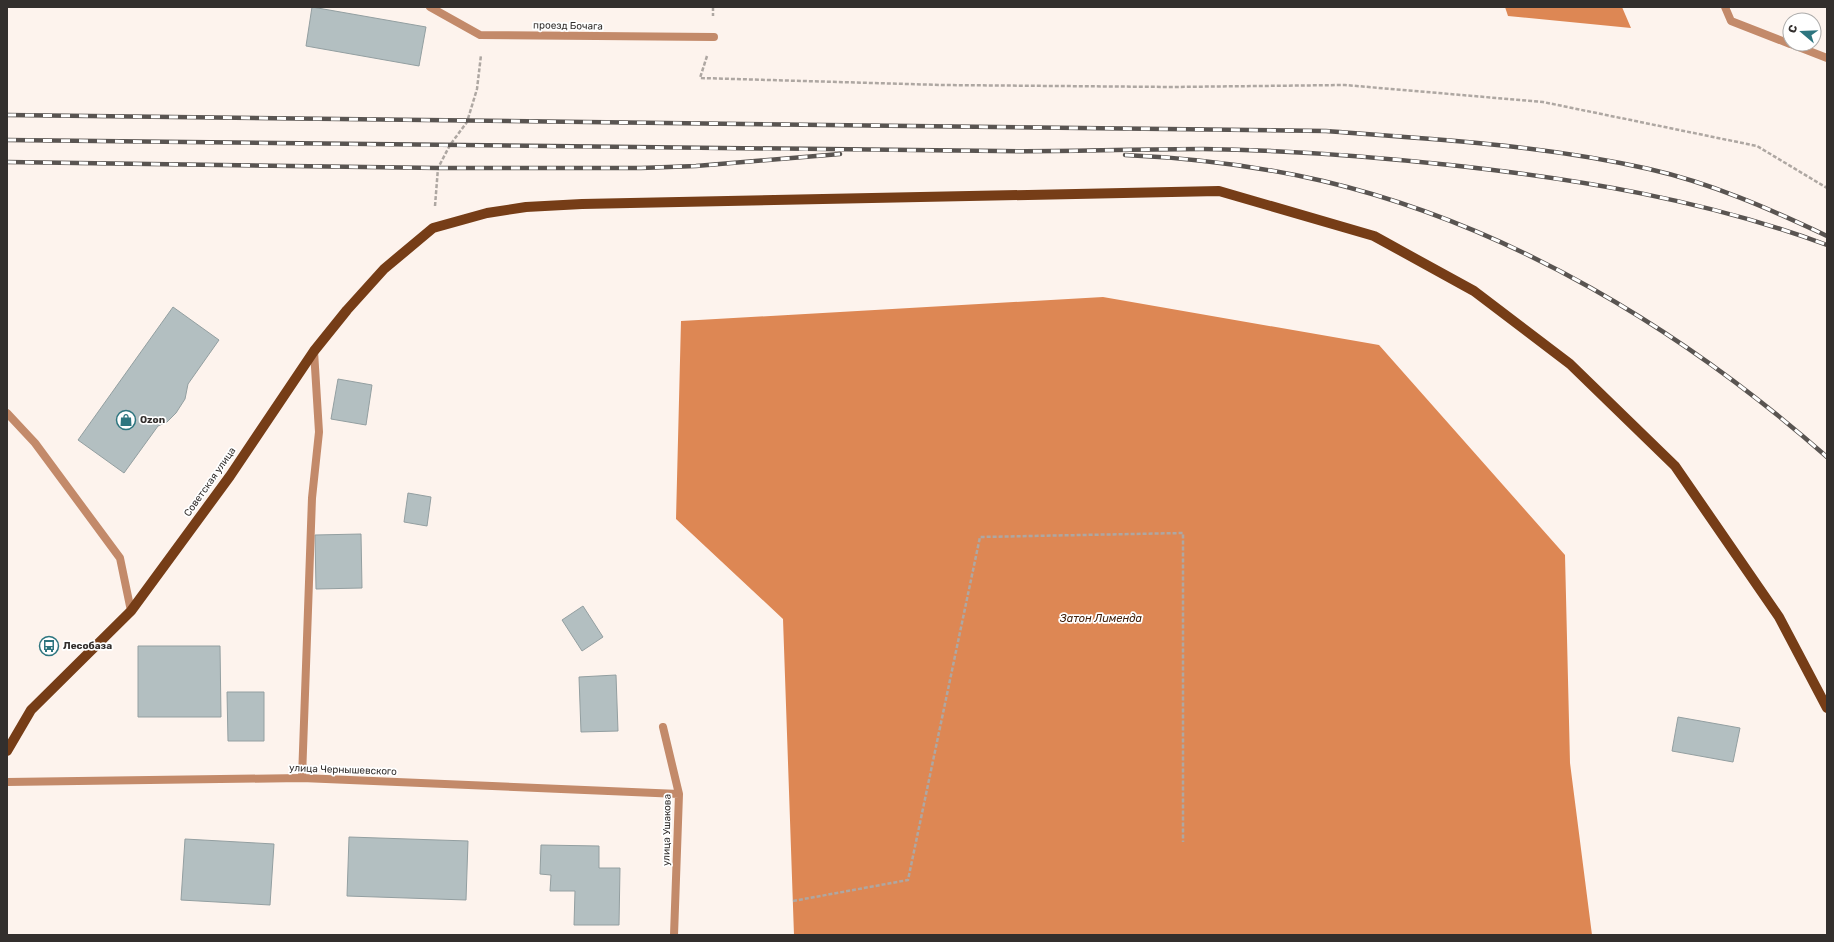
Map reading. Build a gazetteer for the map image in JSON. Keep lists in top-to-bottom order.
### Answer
{
  "streets": {
    "main road": ["Советская улица"],
    "street": ["проезд Бочага", "улица Чернышевского", "улица Ушакова"]
  },
  "crossings": [
    ["улица Чернышевского", "улица Ушакова"]
  ],
  "water": ["Затон Лименда"],
  "places": {
    "shop": ["Ozon"],
    "bus stop": ["Лесобаза"]
  },
  "north": "left"
}
